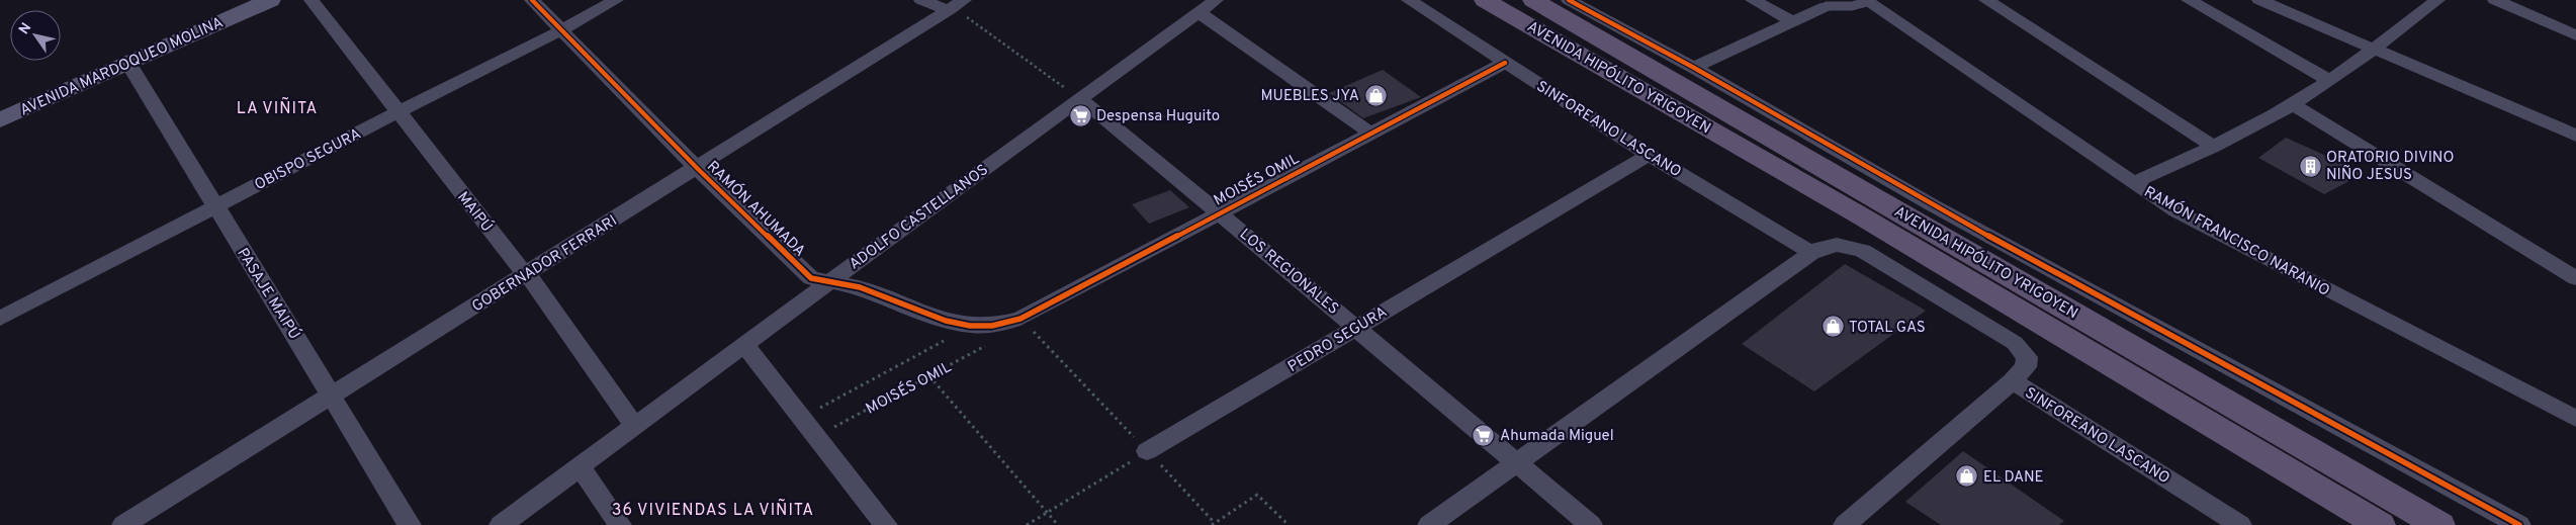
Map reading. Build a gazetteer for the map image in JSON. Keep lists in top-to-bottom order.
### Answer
{
  "streets": {
    "main road": ["AVENIDA HIPÓLITO YRIGOYEN"],
    "street": [
      "AVENIDA MARDOQUEO MOLINA",
      "SINFOREANO LASCANO",
      "OBISPO SEGURA",
      "MOISÉS OMIL",
      "RAMÓN AHUMADA",
      "MAIPÚ",
      "ADOLFO CASTELLANOS",
      "RAMÓN FRANCISCO NARANIO",
      "GOBERNADOR FERRARI",
      "LOS REGIONALES",
      "PASAJE MAIPÚ",
      "PEDRO SEGURA"
    ]
  },
  "crossings": [
    ["AVENIDA MARDOQUEO MOLINA", "PASAJE MAIPÚ"],
    ["SINFOREANO LASCANO", "MOISÉS OMIL"],
    ["SINFOREANO LASCANO", "LOS REGIONALES"],
    ["SINFOREANO LASCANO", "PEDRO SEGURA"],
    ["OBISPO SEGURA", "RAMÓN AHUMADA"],
    ["OBISPO SEGURA", "MAIPÚ"],
    ["OBISPO SEGURA", "PASAJE MAIPÚ"],
    ["MOISÉS OMIL", "RAMÓN AHUMADA"],
    ["MOISÉS OMIL", "LOS REGIONALES"],
    ["RAMÓN AHUMADA", "ADOLFO CASTELLANOS"],
    ["RAMÓN AHUMADA", "GOBERNADOR FERRARI"],
    ["MAIPÚ", "ADOLFO CASTELLANOS"],
    ["MAIPÚ", "GOBERNADOR FERRARI"],
    ["ADOLFO CASTELLANOS", "LOS REGIONALES"],
    ["GOBERNADOR FERRARI", "PASAJE MAIPÚ"],
    ["LOS REGIONALES", "PEDRO SEGURA"]
  ],
  "districts": ["LA VIÑITA", "36 VIVIENDAS LA VIÑITA"],
  "places": {
    "shop": ["MUEBLES JYA", "TOTAL GAS", "EL DANE"],
    "supermarket": ["Despensa Huguito", "Ahumada Miguel"],
    "building": ["ORATORIO DIVINO NIÑO JESUS"]
  },
  "north": "top left"
}
